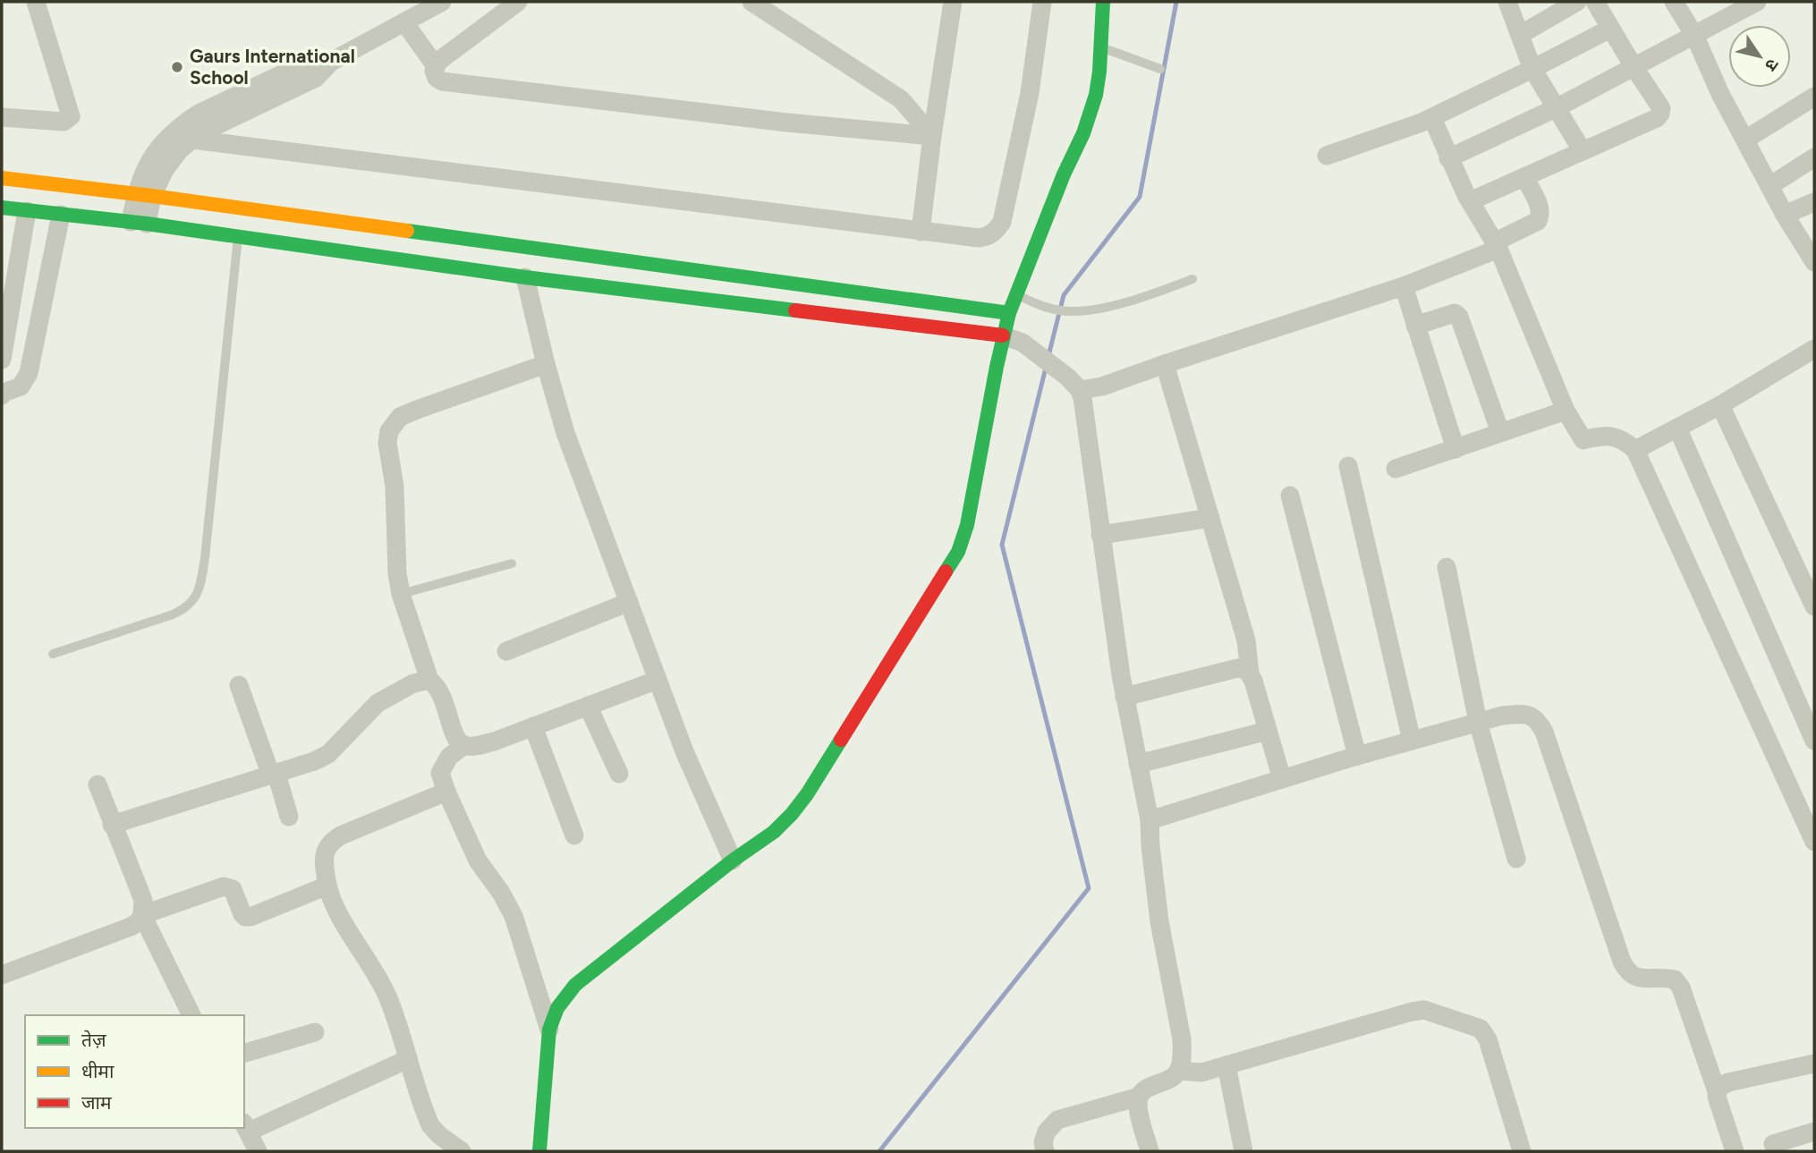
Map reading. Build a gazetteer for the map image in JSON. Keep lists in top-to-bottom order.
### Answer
{
  "places": ["Gaurs International School"],
  "legend": ["तेज़", "धीमा", "जाम"],
  "north": "bottom right"
}
